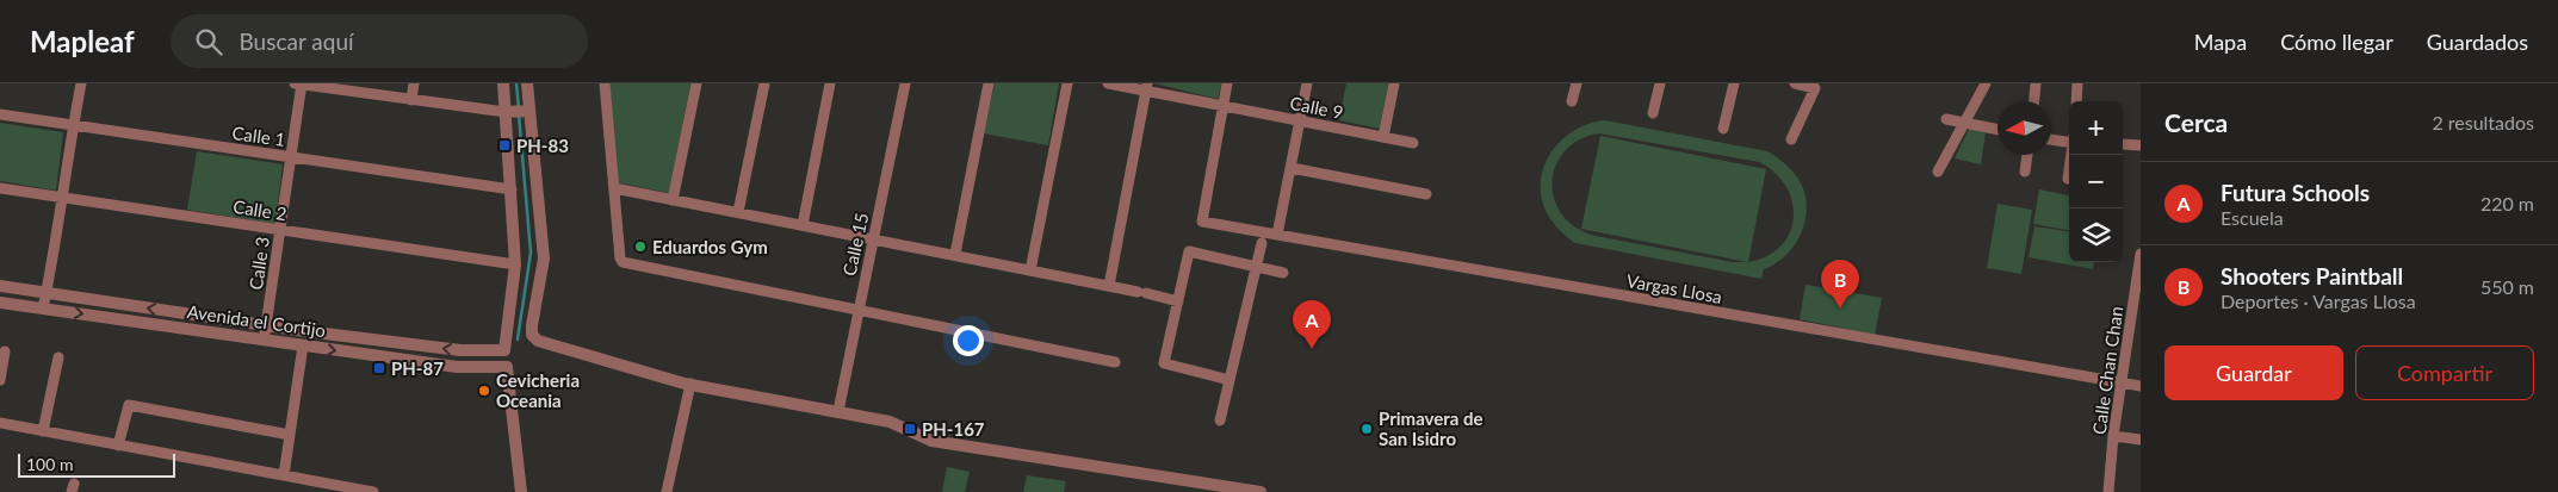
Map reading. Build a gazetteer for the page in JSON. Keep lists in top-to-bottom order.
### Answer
{
  "streets": {
    "street": [
      "Calle 9",
      "Calle 1",
      "Calle 2",
      "Calle 15",
      "Calle 3",
      "Vargas Llosa",
      "Avenida el Cortijo",
      "Calle Chan Chan"
    ]
  },
  "crossings": [
    ["Calle 9", "Vargas Llosa"],
    ["Calle 1", "Calle 3"],
    ["Calle 2", "Calle 3"],
    ["Calle 3", "Avenida el Cortijo"],
    ["Vargas Llosa", "Calle Chan Chan"]
  ],
  "places": {
    "transit": ["PH-83", "PH-87", "PH-167"],
    "other": ["Eduardos Gym", "Cevicheria Oceania", "Primavera de San Isidro"]
  },
  "scale_bar": "100 m",
  "north": "left",
  "page": {
    "header": "Mapleaf",
    "search": "Buscar aquí",
    "nav": ["Mapa", "Cómo llegar", "Guardados"],
    "heading": ["Cerca", "2 resultados"],
    "map_buttons": ["+", "−"],
    "list": [
      {
        "mark": "A",
        "name": "Futura Schools",
        "note": "Escuela",
        "value": "220 m"
      },
      {
        "mark": "B",
        "name": "Shooters Paintball",
        "note": "Deportes · Vargas Llosa",
        "value": "550 m"
      }
    ],
    "pins": ["B", "A"],
    "buttons": ["Guardar", "Compartir"],
    "scale": "100 m"
  }
}
